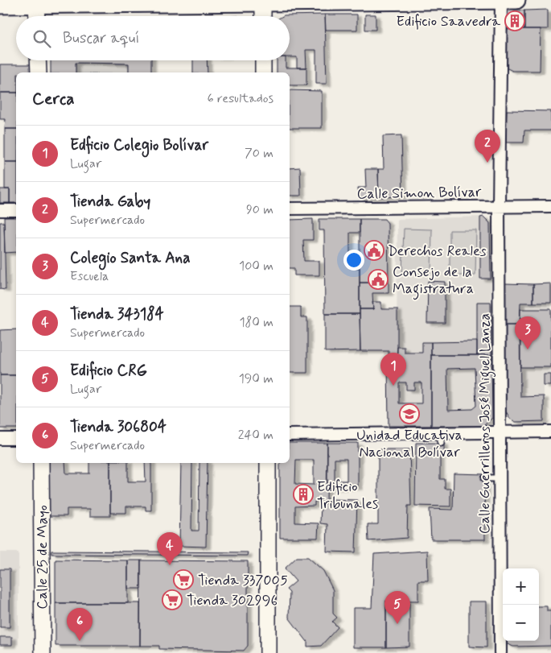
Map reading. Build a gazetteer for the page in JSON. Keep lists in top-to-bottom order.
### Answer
{
  "streets": {
    "main road": ["Calle 25 de Mayo"],
    "street": ["Calle Simon Bolívar", "Calle Guerrilleros José Miguel Lanza"]
  },
  "crossings": [
    ["Calle Simon Bolívar", "Calle Guerrilleros José Miguel Lanza"]
  ],
  "places": {
    "building": ["Edificio Saavedra", "Edificio Tribunales"],
    "public building": ["Derechos Reales", "Consejo de la Magistratura"],
    "school or university": ["Unidad Educativa Nacional Bolívar"],
    "supermarket": ["Tienda 337005", "Tienda 302996"]
  },
  "page": {
    "search": "Buscar aquí",
    "heading": ["Cerca", "6 resultados"],
    "list": [
      {
        "mark": "1",
        "name": "Edficio Colegio Bolívar",
        "note": "Lugar",
        "value": "70 m"
      },
      {
        "mark": "2",
        "name": "Tienda Gaby",
        "note": "Supermercado",
        "value": "90 m"
      },
      {
        "mark": "3",
        "name": "Colegio Santa Ana",
        "note": "Escuela",
        "value": "100 m"
      },
      {
        "mark": "4",
        "name": "Tienda 343184",
        "note": "Supermercado",
        "value": "180 m"
      },
      {
        "mark": "5",
        "name": "Edificio CRG",
        "note": "Lugar",
        "value": "190 m"
      },
      {
        "mark": "6",
        "name": "Tienda 306804",
        "note": "Supermercado",
        "value": "240 m"
      }
    ],
    "pins": [
      "2",
      "3",
      "1",
      "4",
      "5",
      "6"
    ],
    "map_buttons": ["+", "−"]
  }
}
